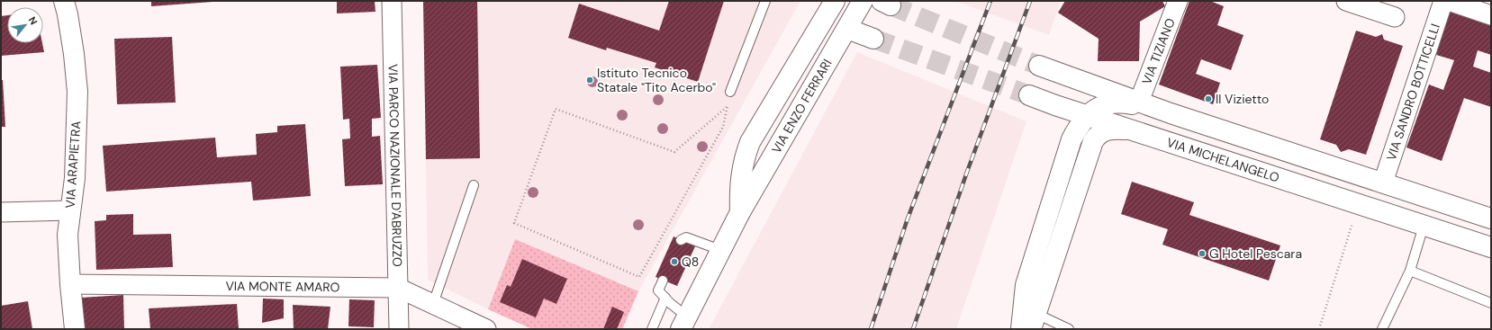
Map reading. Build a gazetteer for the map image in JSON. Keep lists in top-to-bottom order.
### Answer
{
  "streets": {
    "main road": ["VIA ENZO FERRARI", "VIA MICHELANGELO", "VIA ARAPIETRA"],
    "street": [
      "VIA TIZIANO",
      "VIA SANDRO BOTTICELLI",
      "VIA PARCO NAZIONALE D'ABRUZZO",
      "VIA MONTE AMARO"
    ]
  },
  "crossings": [
    ["VIA TIZIANO", "VIA MICHELANGELO"],
    ["VIA SANDRO BOTTICELLI", "VIA MICHELANGELO"],
    ["VIA ARAPIETRA", "VIA MONTE AMARO"],
    ["VIA PARCO NAZIONALE D'ABRUZZO", "VIA MONTE AMARO"]
  ],
  "places": [
    "Istituto Tecnico Statale \"Tito Acerbo\"",
    "Il Vizietto",
    "G Hotel Pescara",
    "Q8"
  ],
  "north": "top right"
}
